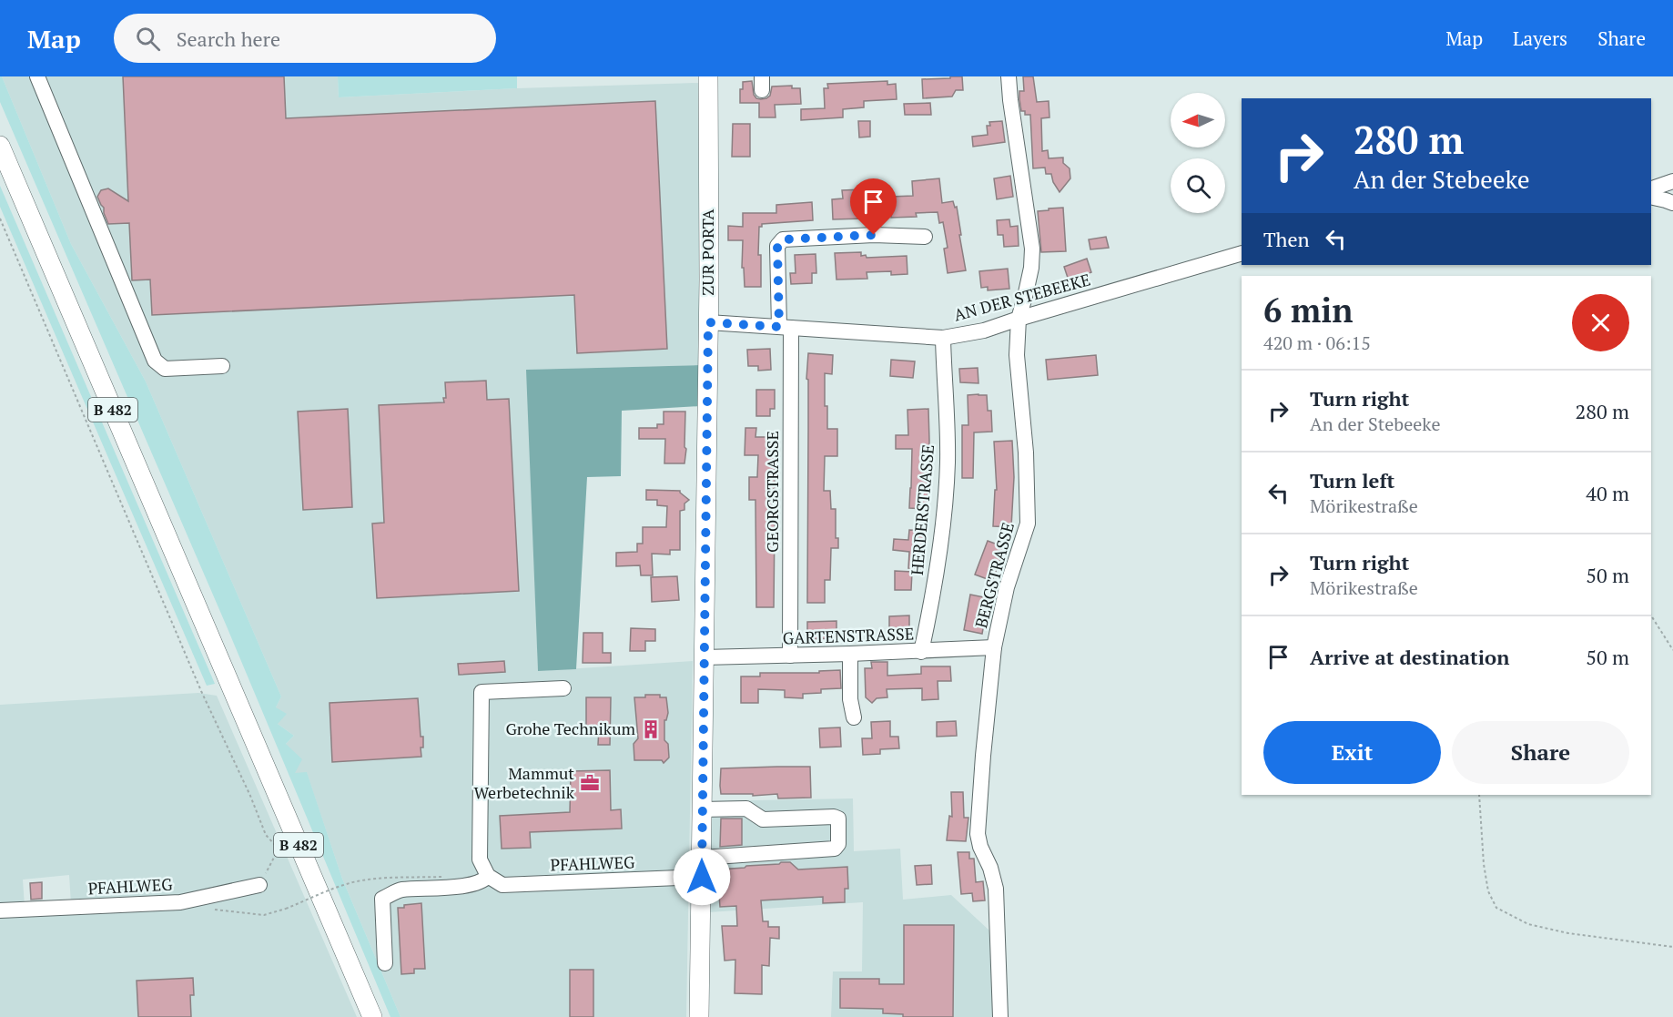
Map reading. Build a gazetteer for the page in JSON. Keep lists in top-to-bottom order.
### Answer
{
  "streets": {
    "main road": ["ZUR PORTA", "B 482"],
    "street": [
      "AN DER STEBEEKE",
      "GEORGSTRASSE",
      "HERDERSTRASSE",
      "BERGSTRASSE",
      "GARTENSTRASSE",
      "PFAHLWEG"
    ]
  },
  "crossings": [
    ["ZUR PORTA", "AN DER STEBEEKE"],
    ["ZUR PORTA", "GARTENSTRASSE"],
    ["ZUR PORTA", "PFAHLWEG"],
    ["AN DER STEBEEKE", "GEORGSTRASSE"],
    ["AN DER STEBEEKE", "HERDERSTRASSE"],
    ["AN DER STEBEEKE", "BERGSTRASSE"],
    ["GEORGSTRASSE", "GARTENSTRASSE"],
    ["HERDERSTRASSE", "GARTENSTRASSE"],
    ["BERGSTRASSE", "GARTENSTRASSE"]
  ],
  "places": {
    "building": ["Grohe Technikum"],
    "office": ["Mammut Werbetechnik"]
  },
  "north": "left",
  "page": {
    "header": "Map",
    "search": "Search here",
    "nav": ["Map", "Layers", "Share"],
    "turn": ["280 m", "An der Stebeeke"],
    "then": "Then",
    "heading": ["6 min", "420 m · 06:15"],
    "list": [
      {
        "name": "Turn right",
        "note": "An der Stebeeke",
        "value": "280 m"
      },
      {
        "name": "Turn left",
        "note": "Mörikestraße",
        "value": "40 m"
      },
      {
        "name": "Turn right",
        "note": "Mörikestraße",
        "value": "50 m"
      },
      {
        "name": "Arrive at destination",
        "value": "50 m"
      }
    ],
    "buttons": ["Exit", "Share"]
  }
}
